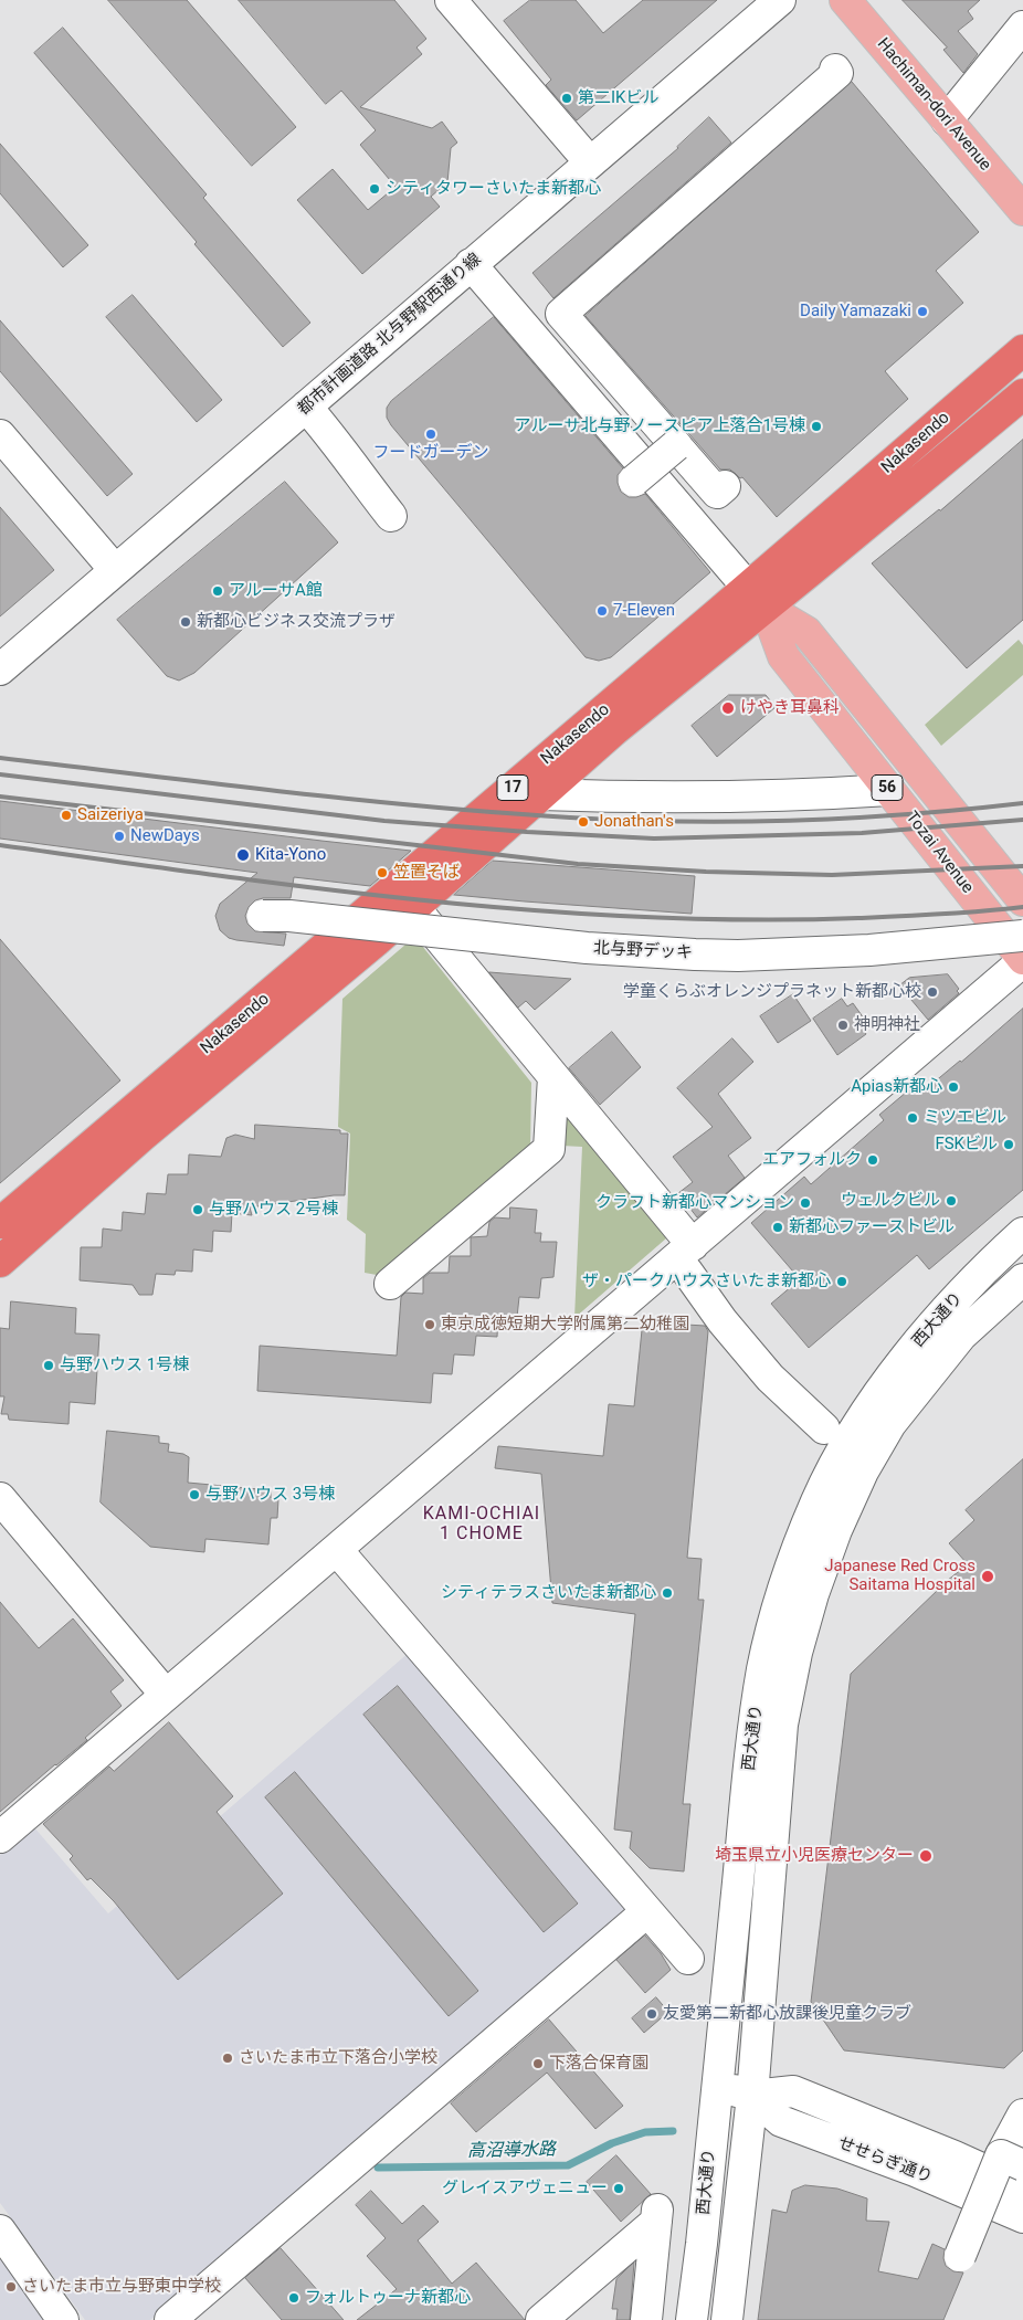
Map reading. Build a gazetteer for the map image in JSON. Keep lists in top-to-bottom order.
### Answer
{
  "streets": {
    "highway": ["Nakasendo", "17"],
    "main road": ["Hachiman-dori Avenue", "56", "Tozai Avenue"],
    "street": [
      "都市計画道路 北与野駅西通り線",
      "北与野デッキ",
      "西大通り",
      "せせらぎ通り"
    ]
  },
  "crossings": [
    ["Nakasendo", "Tozai Avenue"],
    ["西大通り", "せせらぎ通り"]
  ],
  "districts": ["KAMI-OCHIAI 1 CHOME"],
  "water": ["高沼導水路"],
  "places": [
    "第二IKビル",
    "シティタワーさいたま新都心",
    "Daily Yamazaki",
    "アルーサ北与野ノースピア上落合1号棟",
    "フードガーデン",
    "アルーサA館",
    "7-Eleven",
    "新都心ビジネス交流プラザ",
    "けやき耳鼻科",
    "Saizeriya",
    "Jonathan's",
    "NewDays",
    "Kita-Yono",
    "笠置そば",
    "学童くらぶオレンジプラネット新都心校",
    "神明神社",
    "Apias新都心",
    "ミツエビル",
    "FSKビル",
    "エアフォルク",
    "ウェルクビル",
    "クラフト新都心マンション",
    "与野ハウス 2号棟",
    "新都心ファーストビル",
    "ザ・パークハウスさいたま新都心",
    "東京成徳短期大学附属第二幼稚園",
    "与野ハウス 1号棟",
    "与野ハウス 3号棟",
    "Japanese Red Cross Saitama Hospital",
    "シティテラスさいたま新都心",
    "埼玉県立小児医療センター",
    "友愛第二新都心放課後児童クラブ",
    "さいたま市立下落合小学校",
    "下落合保育園",
    "グレイスアヴェニュー",
    "さいたま市立与野東中学校",
    "フォルトゥーナ新都心"
  ]
}
